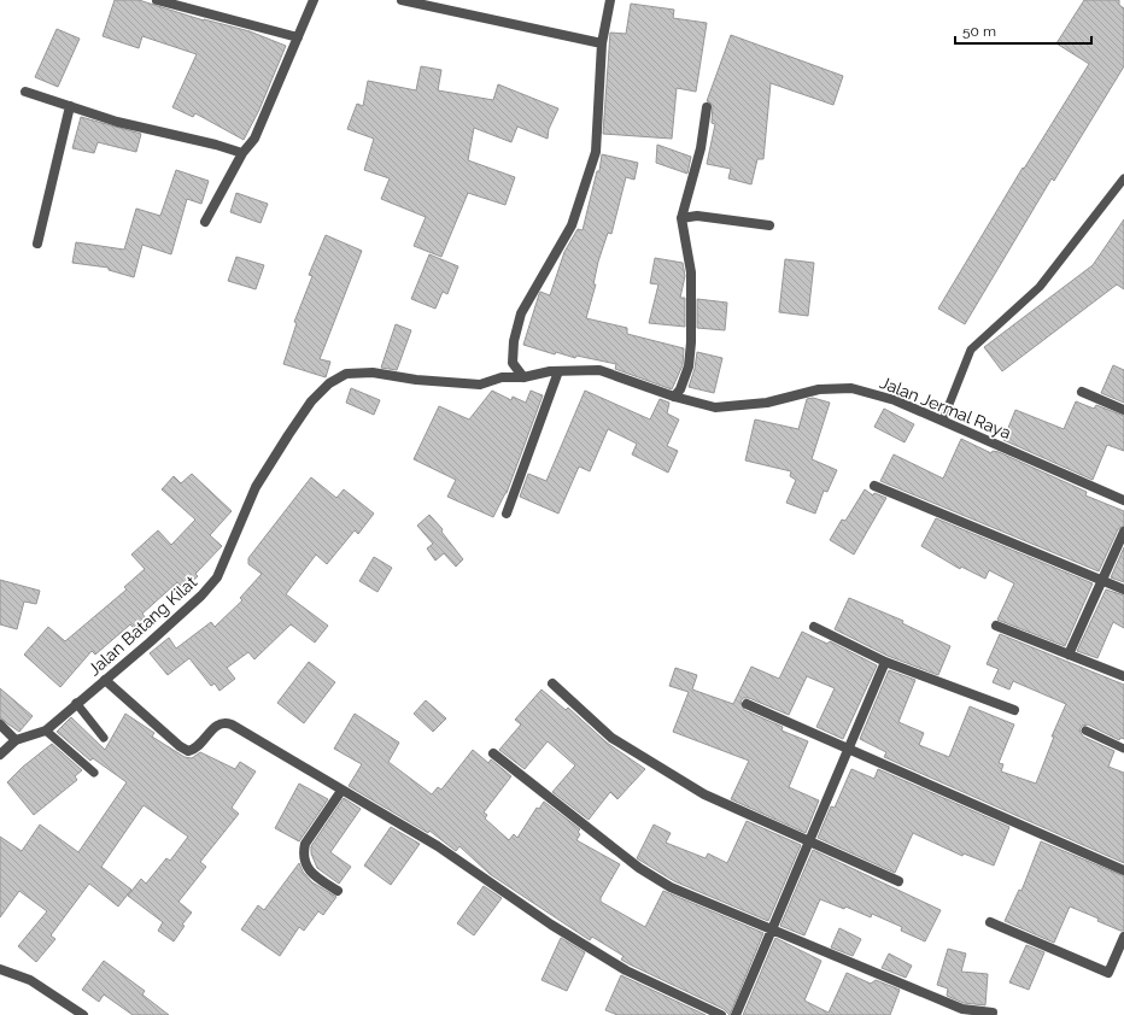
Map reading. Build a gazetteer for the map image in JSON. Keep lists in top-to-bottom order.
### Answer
{
  "streets": {
    "street": ["Jalan Jermal Raya", "Jalan Batang Kilat"]
  },
  "crossings": [
    ["Jalan Jermal Raya", "Jalan Batang Kilat"]
  ],
  "scale_bar": "50 m"
}
